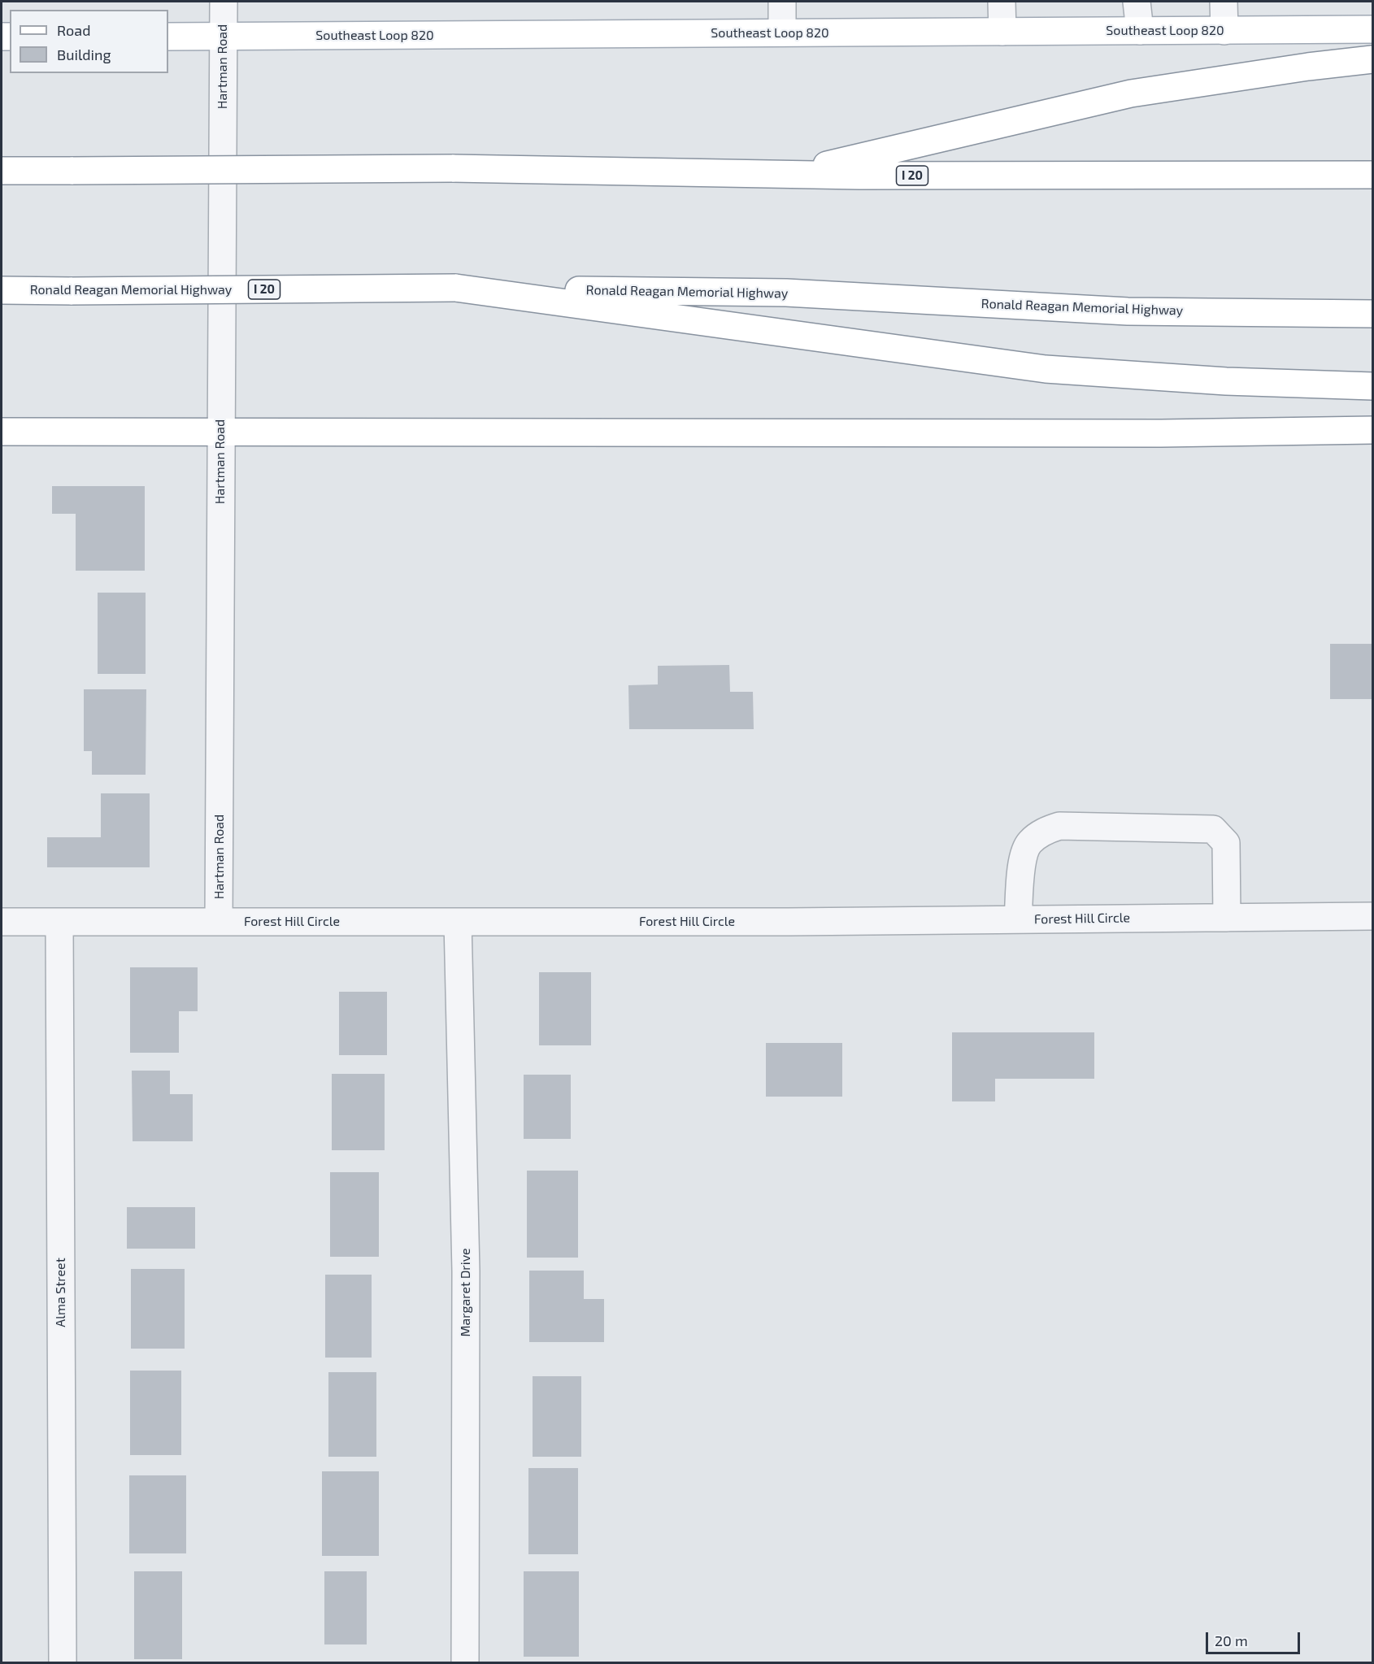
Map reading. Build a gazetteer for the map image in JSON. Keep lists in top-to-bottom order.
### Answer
{
  "streets": {
    "main road": ["Southeast Loop 820", "I 20", "Ronald Reagan Memorial Highway"],
    "street": [
      "Hartman Road",
      "Forest Hill Circle",
      "Alma Street",
      "Margaret Drive"
    ]
  },
  "crossings": [
    ["Southeast Loop 820", "Hartman Road"],
    ["Hartman Road", "Forest Hill Circle"],
    ["Forest Hill Circle", "Alma Street"],
    ["Forest Hill Circle", "Margaret Drive"]
  ],
  "legend": ["Road", "Building"],
  "scale_bar": "20 m"
}
